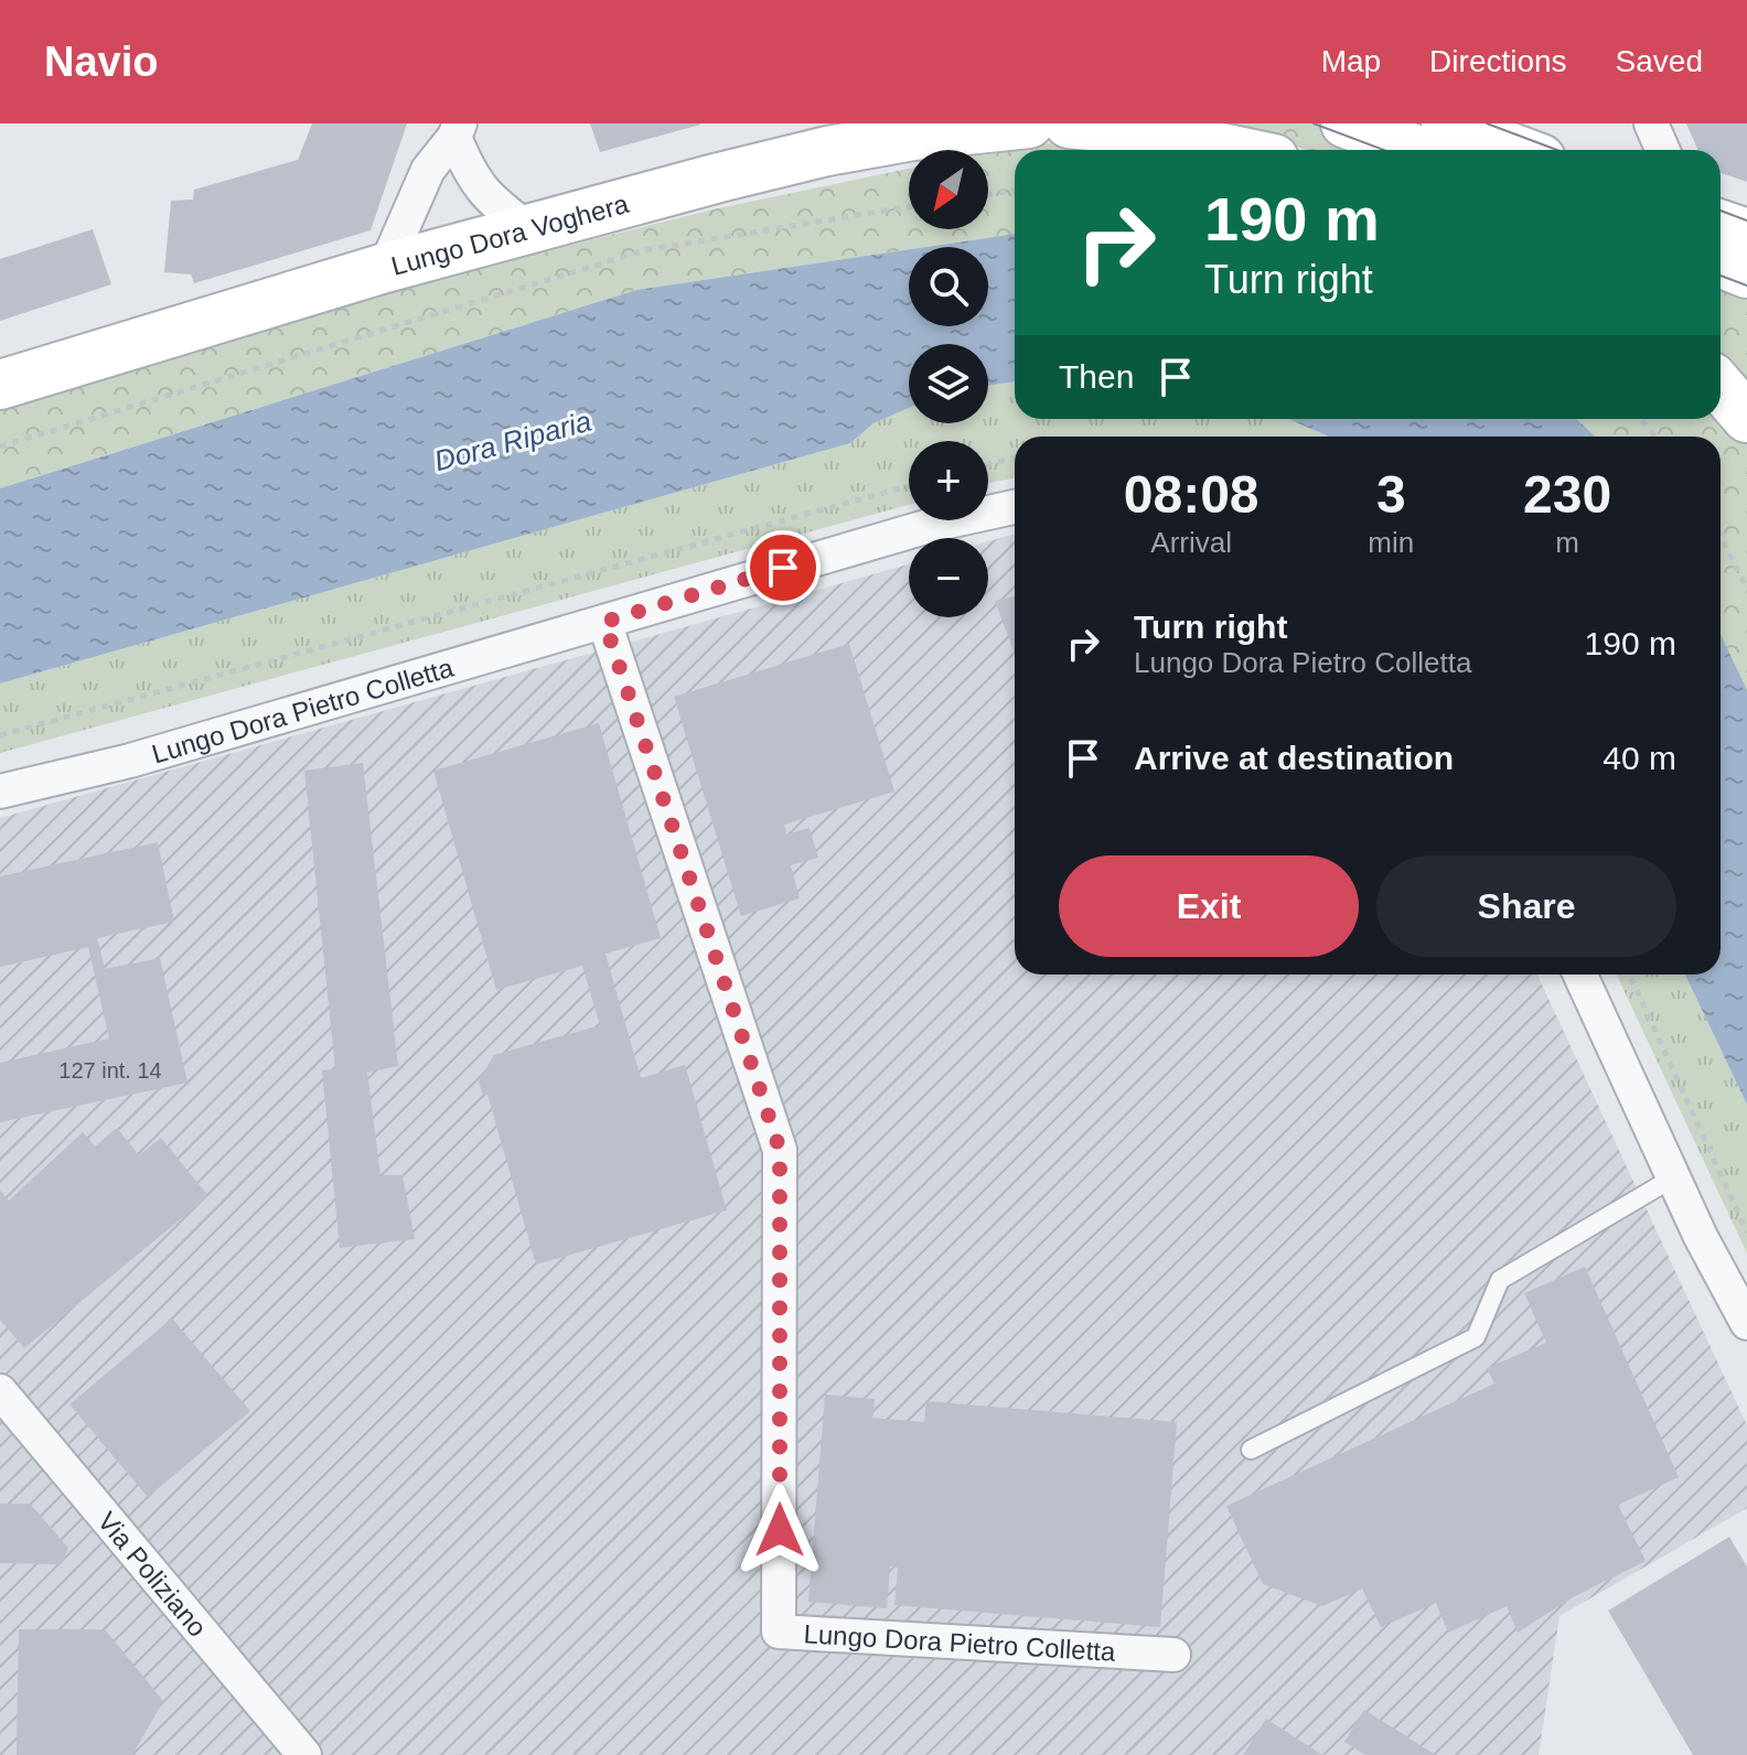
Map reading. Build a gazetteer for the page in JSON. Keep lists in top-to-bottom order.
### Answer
{
  "streets": {
    "street": ["Lungo Dora Voghera", "Lungo Dora Pietro Colletta", "Via Poliziano"]
  },
  "water": ["Dora Riparia"],
  "house_numbers": ["127 int. 14"],
  "north": "bottom left",
  "page": {
    "header": "Navio",
    "nav": ["Map", "Directions", "Saved"],
    "map_buttons": ["+", "−"],
    "turn": ["190 m", "Turn right"],
    "then": "Then",
    "eta": [
      "08:08",
      "Arrival",
      "3",
      "min",
      "230",
      "m"
    ],
    "list": [
      {
        "name": "Turn right",
        "note": "Lungo Dora Pietro Colletta",
        "value": "190 m"
      },
      {
        "name": "Arrive at destination",
        "value": "40 m"
      }
    ],
    "buttons": ["Exit", "Share"]
  }
}
